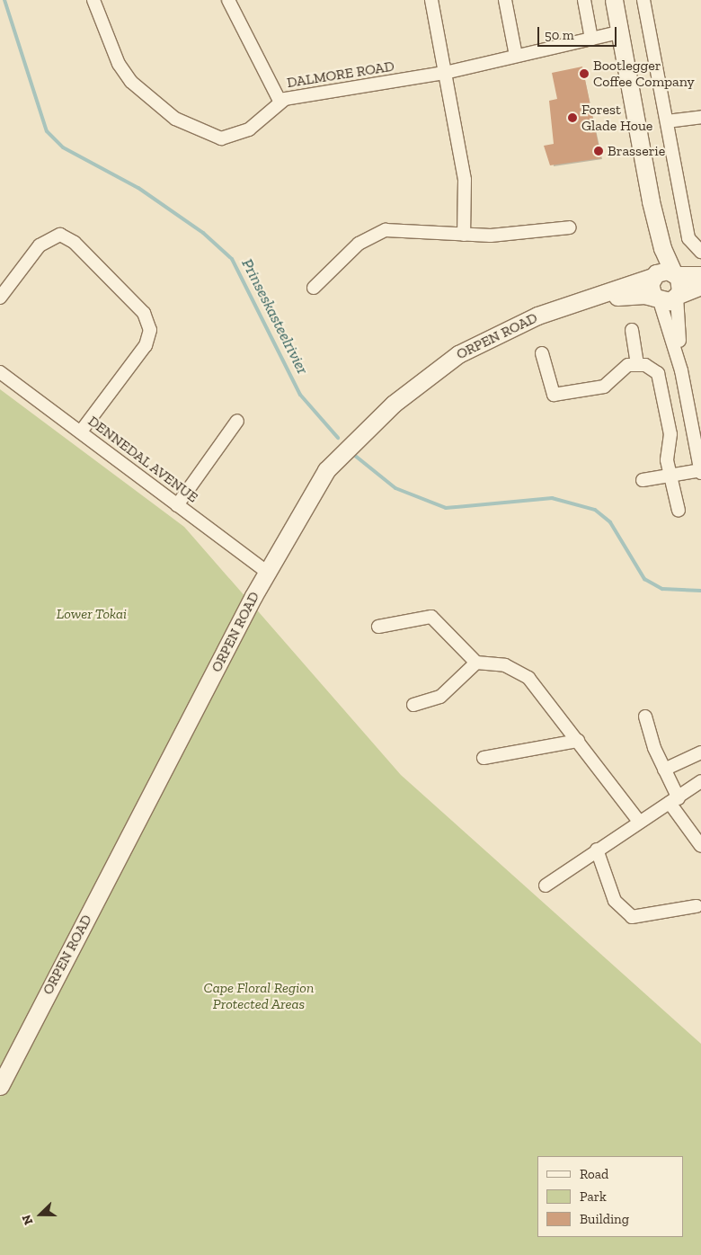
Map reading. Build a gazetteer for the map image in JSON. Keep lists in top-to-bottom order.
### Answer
{
  "streets": {
    "main road": ["ORPEN ROAD"],
    "street": ["DALMORE ROAD", "DENNEDAL AVENUE"]
  },
  "crossings": [
    ["ORPEN ROAD", "DENNEDAL AVENUE"]
  ],
  "water": ["Prinseskasteelrivier"],
  "parks": ["Lower Tokai", "Cape Floral Region Protected Areas"],
  "places": ["Bootlegger Coffee Company", "Forest Glade Houe", "Brasserie"],
  "legend": ["Road", "Park", "Building"],
  "scale_bar": "50 m",
  "north": "left"
}
